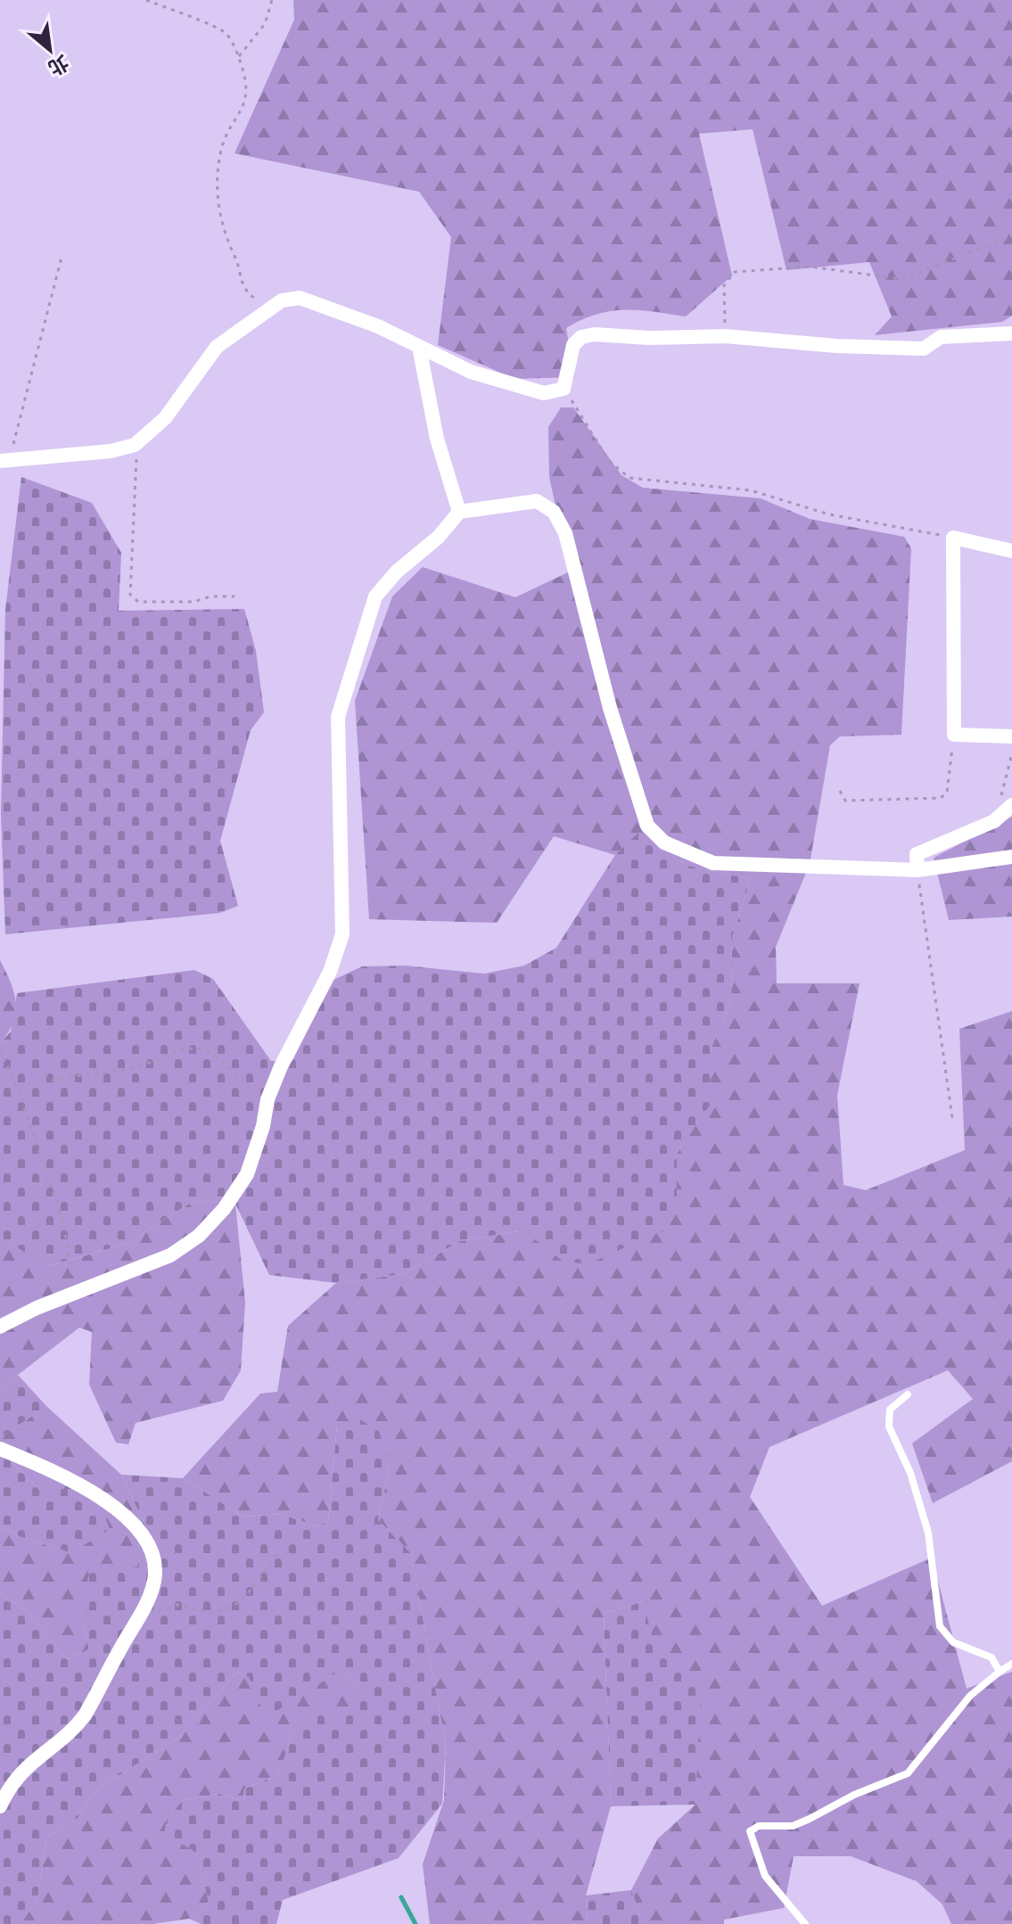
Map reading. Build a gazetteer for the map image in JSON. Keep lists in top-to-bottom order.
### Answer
{
  "north": "bottom right"
}
